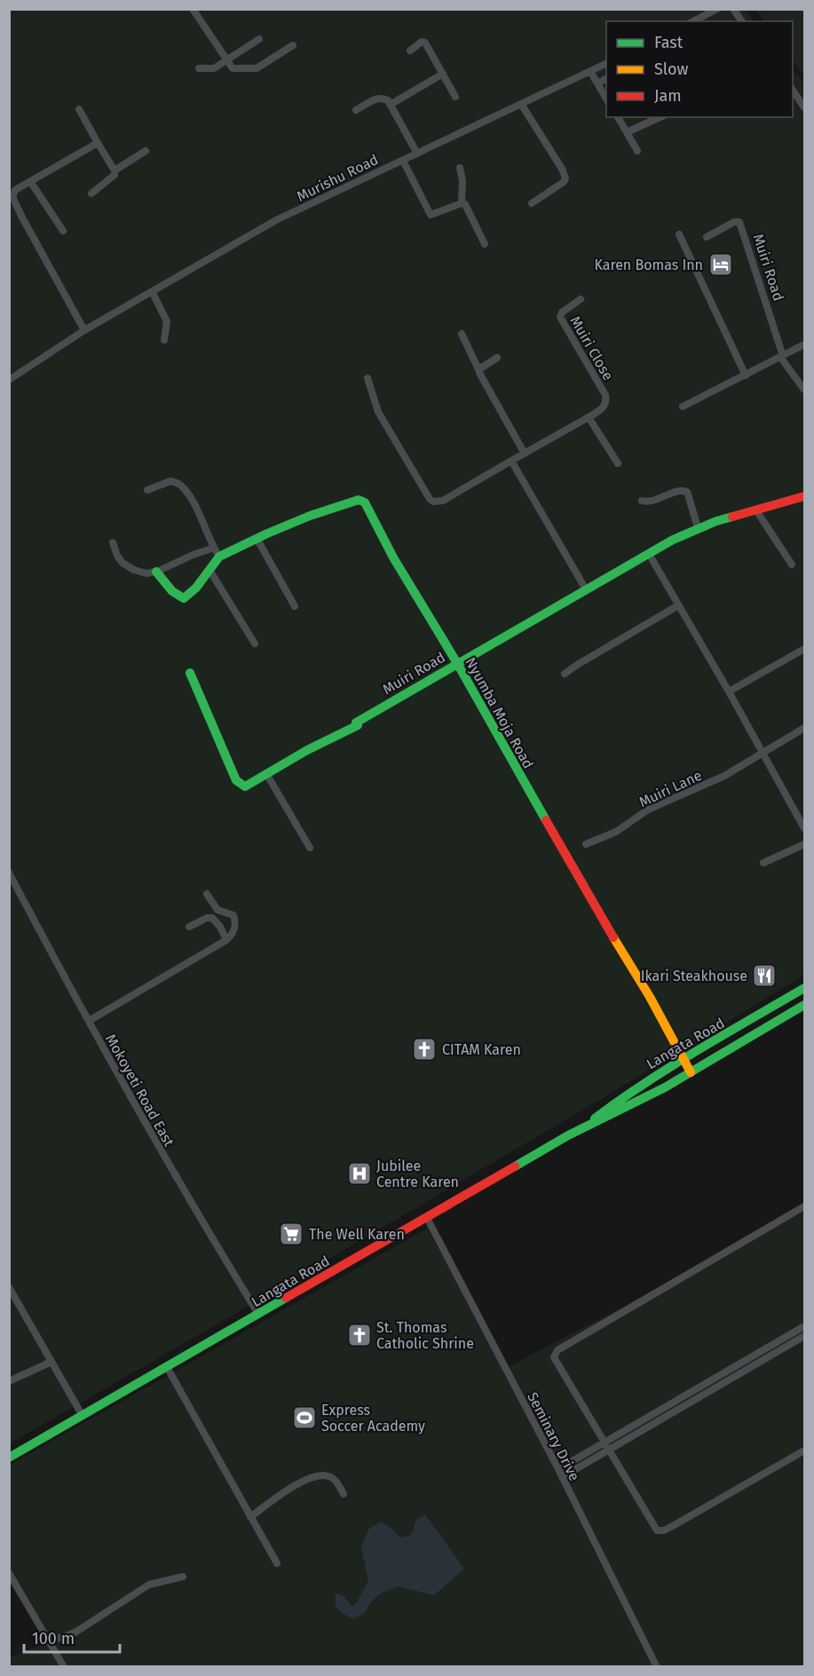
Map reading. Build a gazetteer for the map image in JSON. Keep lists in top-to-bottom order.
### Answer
{
  "streets": {
    "street": [
      "Murishu Road",
      "Muiri Road",
      "Muiri Close",
      "Nyumba Moja Road",
      "Muiri Lane",
      "Langata Road",
      "Mokoyeti Road East",
      "Seminary Drive"
    ]
  },
  "crossings": [
    ["Muiri Road", "Nyumba Moja Road"],
    ["Nyumba Moja Road", "Langata Road"],
    ["Langata Road", "Mokoyeti Road East"],
    ["Langata Road", "Seminary Drive"]
  ],
  "places": {
    "hotel": ["Karen Bomas Inn"],
    "restaurant": ["Ikari Steakhouse"],
    "church": ["CITAM Karen", "St. Thomas Catholic Shrine"],
    "hospital": ["Jubilee Centre Karen"],
    "supermarket": ["The Well Karen"],
    "sports": ["Express Soccer Academy"]
  },
  "legend": ["Fast", "Slow", "Jam"],
  "scale_bar": "100 m"
}
